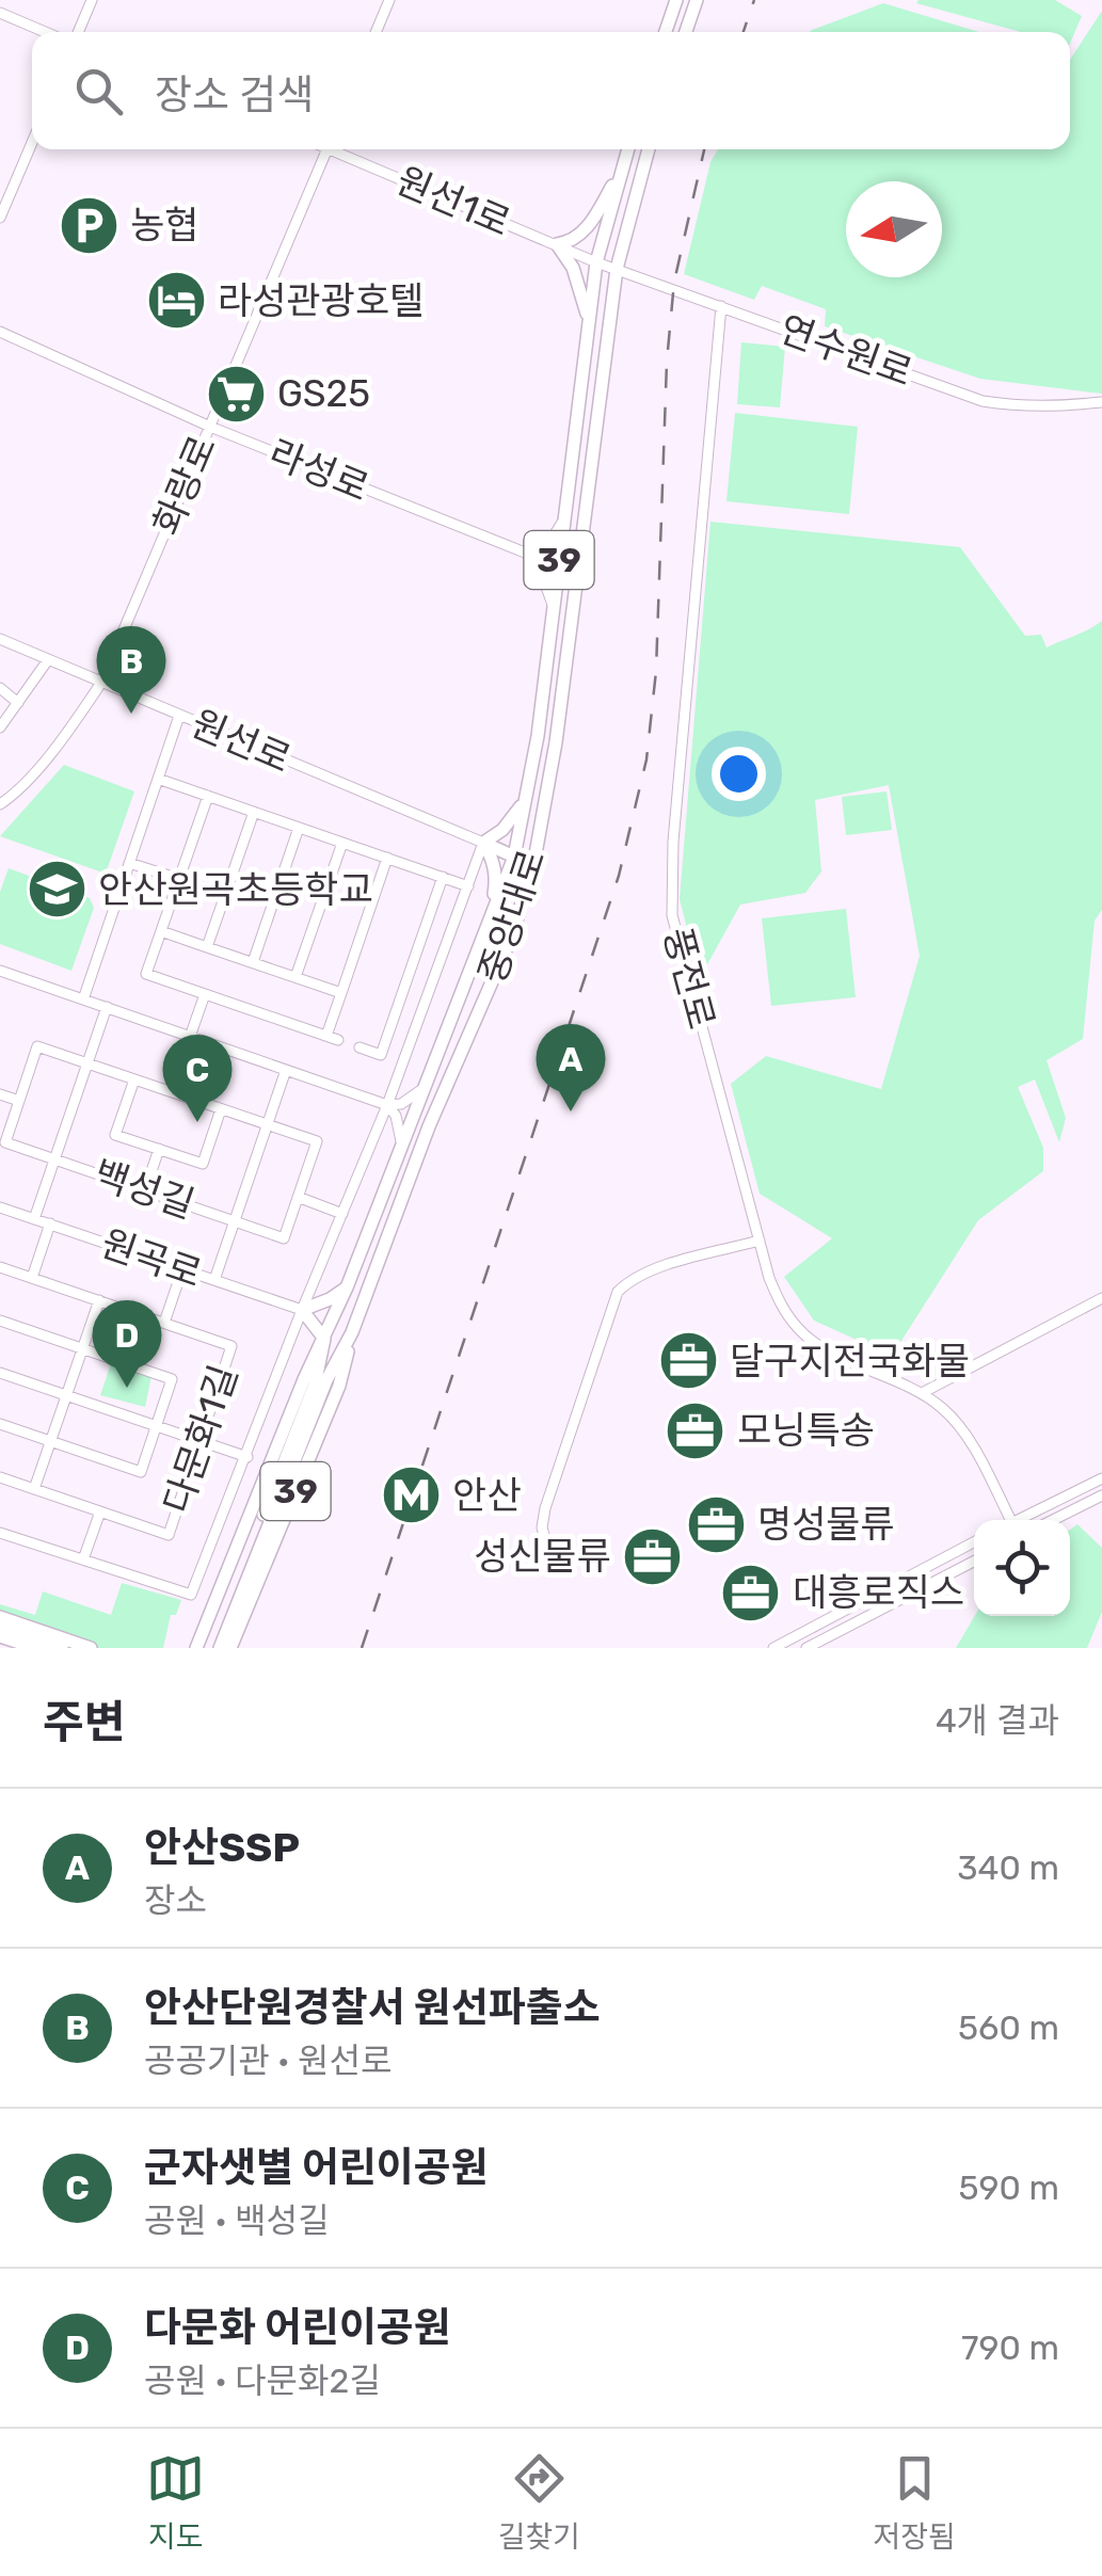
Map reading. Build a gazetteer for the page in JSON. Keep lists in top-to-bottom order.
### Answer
{
  "streets": {
    "main road": ["39", "중앙대로"],
    "street": [
      "원선1로",
      "연수원로",
      "라성로",
      "화랑로",
      "원선로",
      "풍전로",
      "백성길",
      "원곡로",
      "다문화1길"
    ]
  },
  "crossings": [
    ["원선1로", "연수원로"],
    ["원선1로", "39"],
    ["연수원로", "39"],
    ["연수원로", "중앙대로"],
    ["연수원로", "풍전로"],
    ["라성로", "화랑로"],
    ["화랑로", "원선로"],
    ["39", "중앙대로"]
  ],
  "places": {
    "parking": ["농협"],
    "hotel": ["라성관광호텔"],
    "supermarket": ["GS25"],
    "school or university": ["안산원곡초등학교"],
    "office": [
      "달구지전국화물",
      "모닝특송",
      "명성물류",
      "성신물류",
      "대흥로직스"
    ],
    "metro station": ["안산"]
  },
  "north": "left",
  "page": {
    "search": "장소 검색",
    "pins": [
      "B",
      "A",
      "C",
      "D"
    ],
    "heading": ["주변", "4개 결과"],
    "list": [
      {
        "mark": "A",
        "name": "안산SSP",
        "note": "장소",
        "value": "340 m"
      },
      {
        "mark": "B",
        "name": "안산단원경찰서 원선파출소",
        "note": "공공기관 · 원선로",
        "value": "560 m"
      },
      {
        "mark": "C",
        "name": "군자샛별 어린이공원",
        "note": "공원 · 백성길",
        "value": "590 m"
      },
      {
        "mark": "D",
        "name": "다문화 어린이공원",
        "note": "공원 · 다문화2길",
        "value": "790 m"
      }
    ],
    "nav": ["지도", "길찾기", "저장됨"]
  }
}
